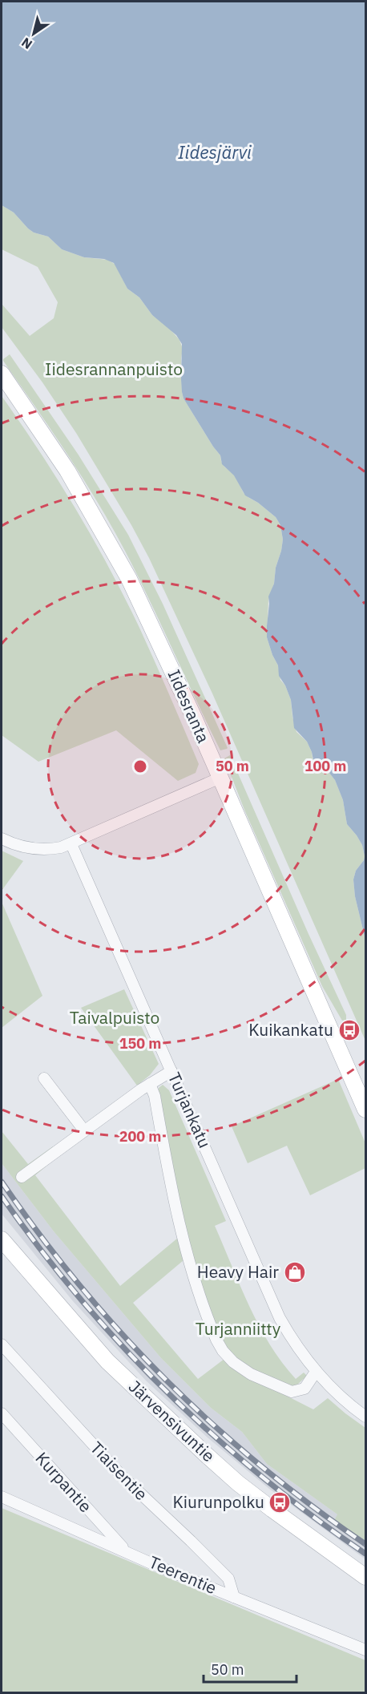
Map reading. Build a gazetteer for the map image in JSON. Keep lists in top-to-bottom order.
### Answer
{
  "streets": {
    "main road": ["Iidesranta", "Järvensivuntie"],
    "street": [
      "Turjankatu",
      "Tiaisentie",
      "Kurpantie",
      "Teerentie"
    ]
  },
  "crossings": [
    ["Tiaisentie", "Teerentie"],
    ["Kurpantie", "Teerentie"]
  ],
  "water": ["Iidesjärvi"],
  "parks": ["Iidesrannanpuisto", "Taivalpuisto", "Turjanniitty"],
  "places": {
    "bus stop": ["Kuikankatu", "Kiurunpolku"],
    "shop": ["Heavy Hair"]
  },
  "scale_bar": "50 m",
  "north": "bottom left",
  "rings": [
    "50 m",
    "100 m",
    "150 m",
    "200 m"
  ]
}
